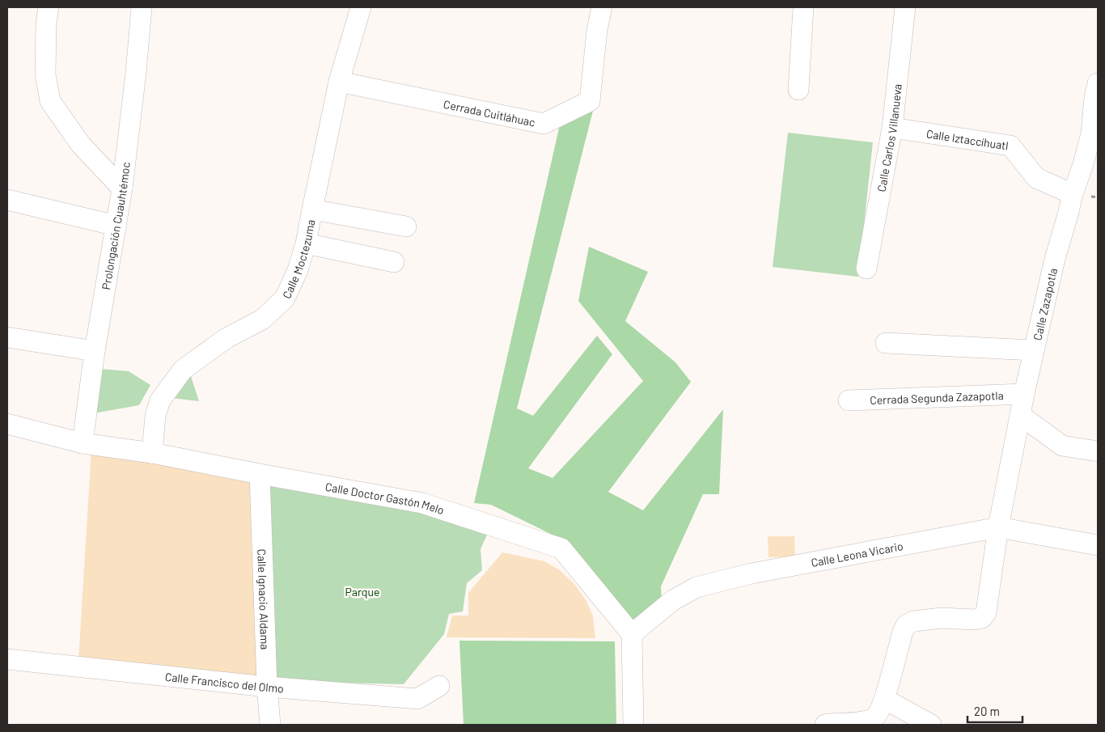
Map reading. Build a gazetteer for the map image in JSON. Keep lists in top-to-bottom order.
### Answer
{
  "streets": {
    "street": [
      "Cerrada Cuitláhuac",
      "Calle Carlos Villanueva",
      "Calle Iztaccíhuatl",
      "Prolongación Cuauhtémoc",
      "Calle Moctezuma",
      "Calle Zazapotla",
      "Cerrada Segunda Zazapotla",
      "Calle Doctor Gastón Melo",
      "Calle Leona Vicario",
      "Calle Ignacio Aldama",
      "Calle Francisco del Olmo"
    ]
  },
  "crossings": [
    ["Cerrada Cuitláhuac", "Calle Moctezuma"],
    ["Calle Carlos Villanueva", "Calle Iztaccíhuatl"],
    ["Calle Iztaccíhuatl", "Calle Zazapotla"],
    ["Prolongación Cuauhtémoc", "Calle Doctor Gastón Melo"],
    ["Calle Moctezuma", "Calle Doctor Gastón Melo"],
    ["Calle Zazapotla", "Cerrada Segunda Zazapotla"],
    ["Calle Zazapotla", "Calle Leona Vicario"],
    ["Calle Doctor Gastón Melo", "Calle Leona Vicario"],
    ["Calle Doctor Gastón Melo", "Calle Ignacio Aldama"],
    ["Calle Ignacio Aldama", "Calle Francisco del Olmo"]
  ],
  "parks": ["Parque"],
  "scale_bar": "20 m"
}
